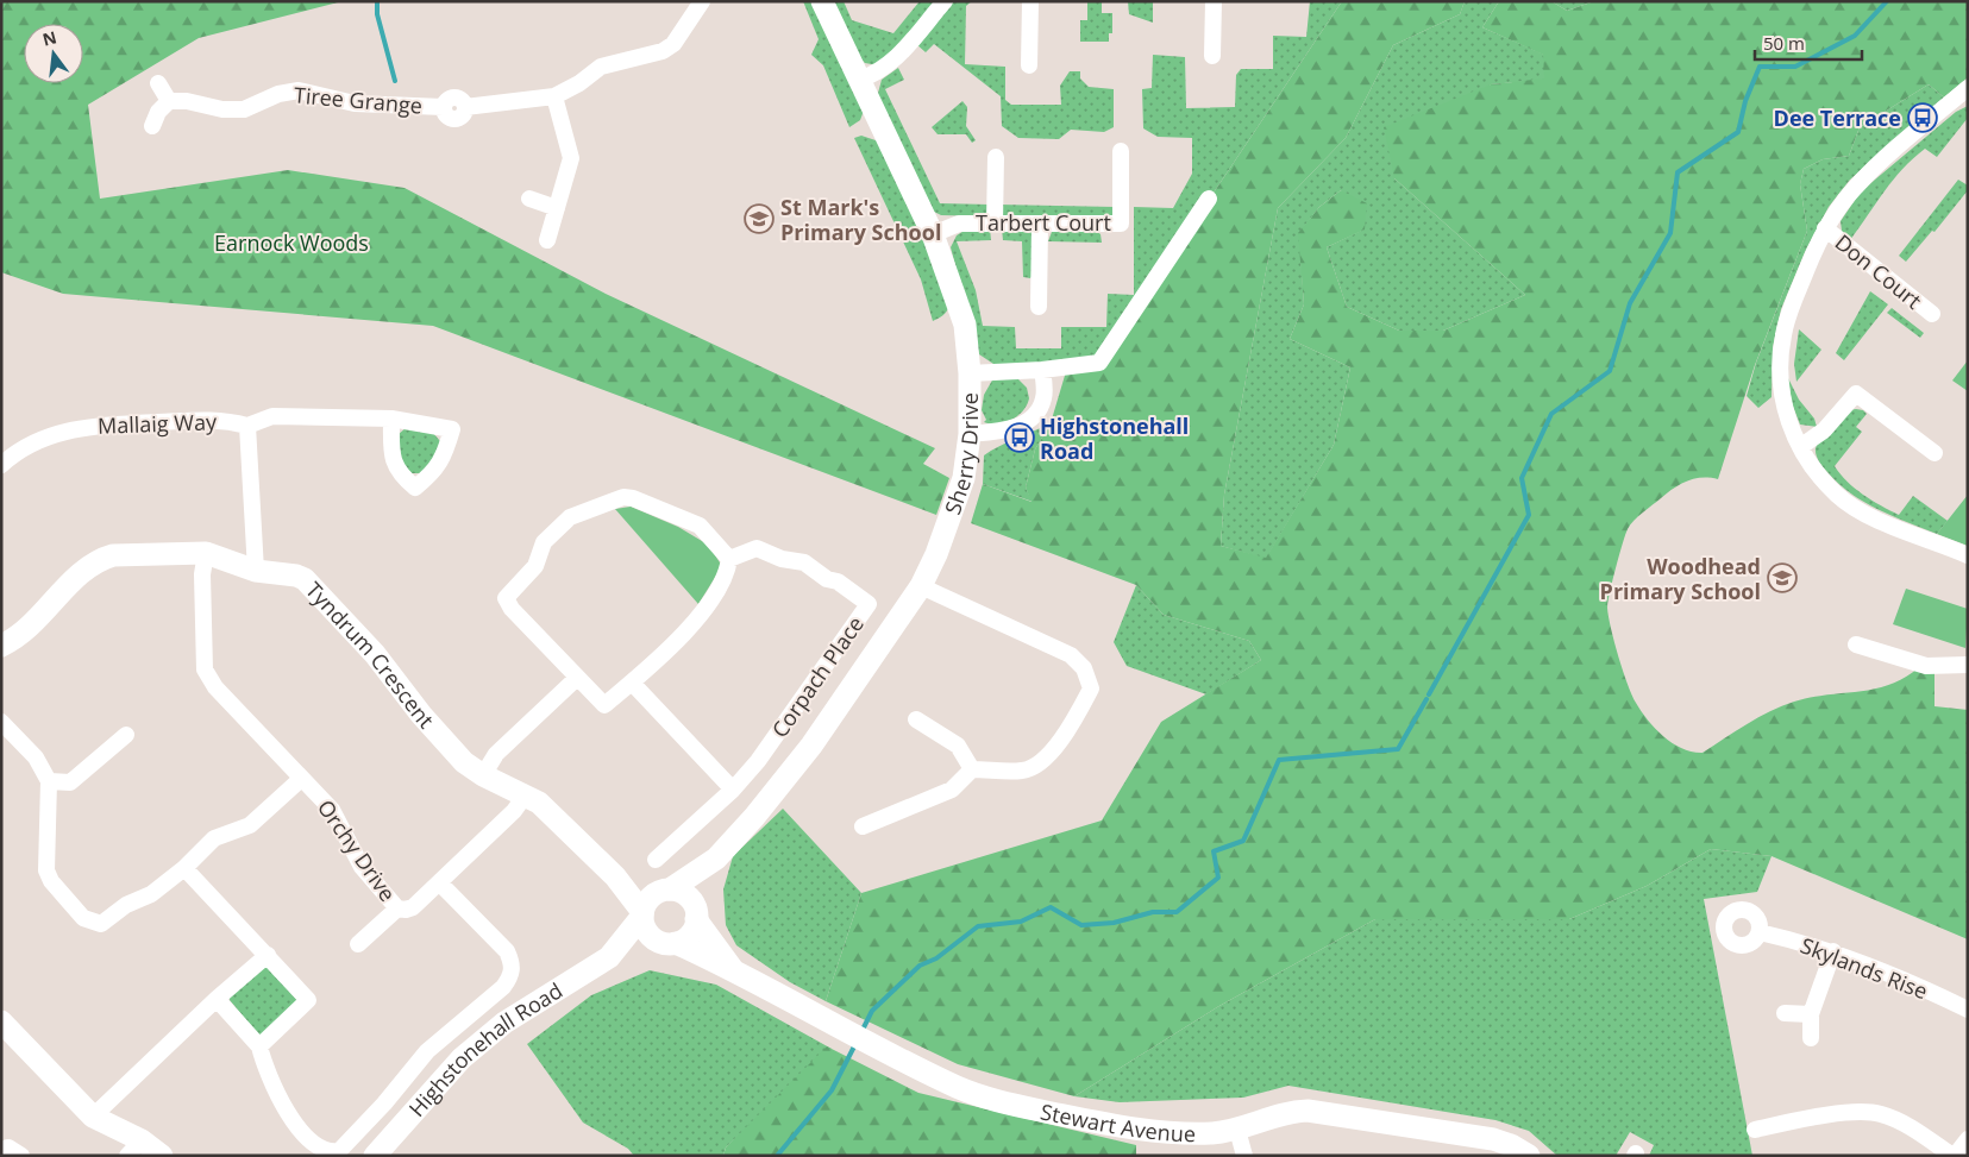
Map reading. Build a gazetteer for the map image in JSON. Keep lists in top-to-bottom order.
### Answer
{
  "streets": {
    "street": [
      "Tiree Grange",
      "Tarbert Court",
      "Don Court",
      "Mallaig Way",
      "Sherry Drive",
      "Tyndrum Crescent",
      "Corpach Place",
      "Orchy Drive",
      "Skylands Rise",
      "Highstonehall Road",
      "Stewart Avenue"
    ]
  },
  "crossings": [
    ["Tarbert Court", "Sherry Drive"],
    ["Mallaig Way", "Tyndrum Crescent"],
    ["Sherry Drive", "Tyndrum Crescent"],
    ["Sherry Drive", "Highstonehall Road"],
    ["Sherry Drive", "Stewart Avenue"],
    ["Tyndrum Crescent", "Orchy Drive"],
    ["Tyndrum Crescent", "Highstonehall Road"],
    ["Tyndrum Crescent", "Stewart Avenue"],
    ["Highstonehall Road", "Stewart Avenue"]
  ],
  "parks": ["Earnock Woods"],
  "places": {
    "bus stop": ["Dee Terrace", "Highstonehall Road"],
    "school or university": ["St Mark's Primary School", "Woodhead Primary School"]
  },
  "scale_bar": "50 m",
  "north": "top"
}
